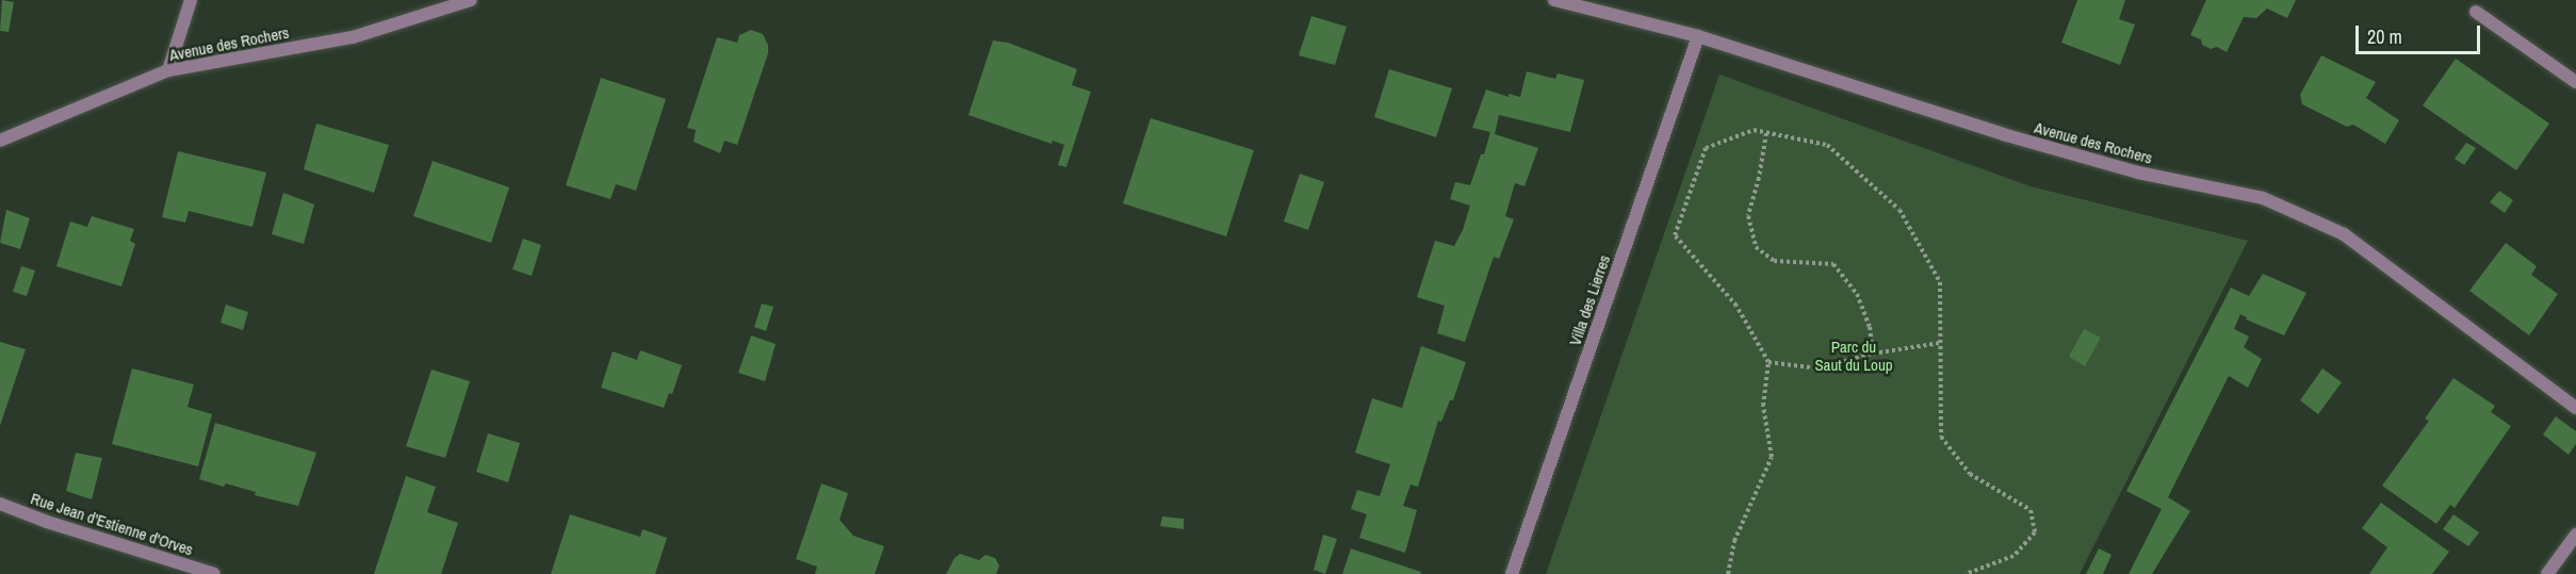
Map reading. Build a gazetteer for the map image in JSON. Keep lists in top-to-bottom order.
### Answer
{
  "streets": {
    "street": ["Avenue des Rochers", "Villa des Lierres", "Rue Jean d'Estienne d'Orves"]
  },
  "crossings": [
    ["Avenue des Rochers", "Villa des Lierres"]
  ],
  "parks": ["Parc du Saut du Loup"],
  "scale_bar": "20 m"
}
